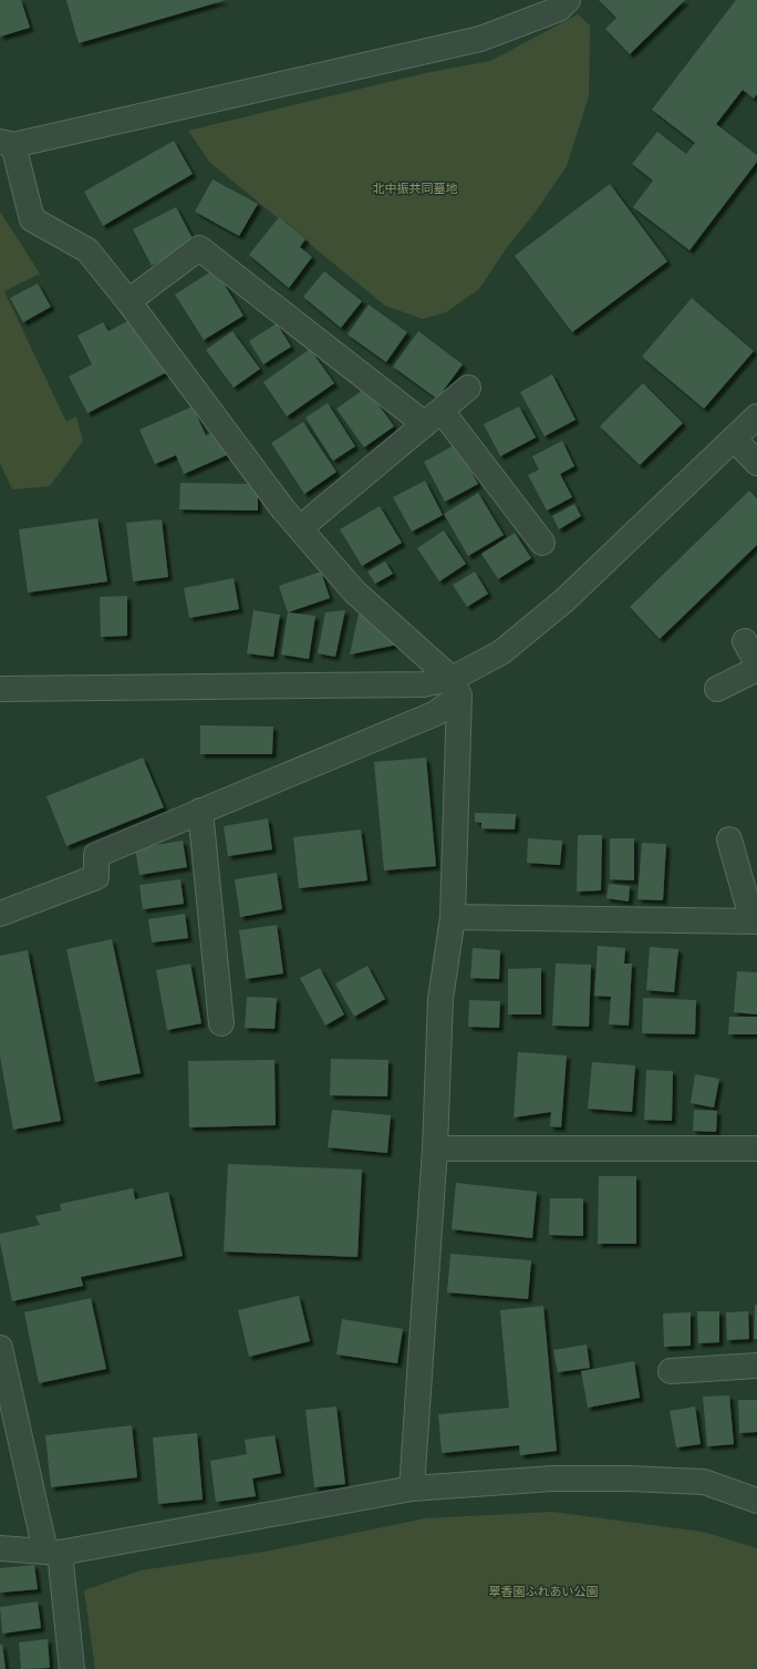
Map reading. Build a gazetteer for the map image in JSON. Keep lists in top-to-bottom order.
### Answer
{
  "parks": ["北中振共同墓地", "翠香園ふれあい公園"]
}
